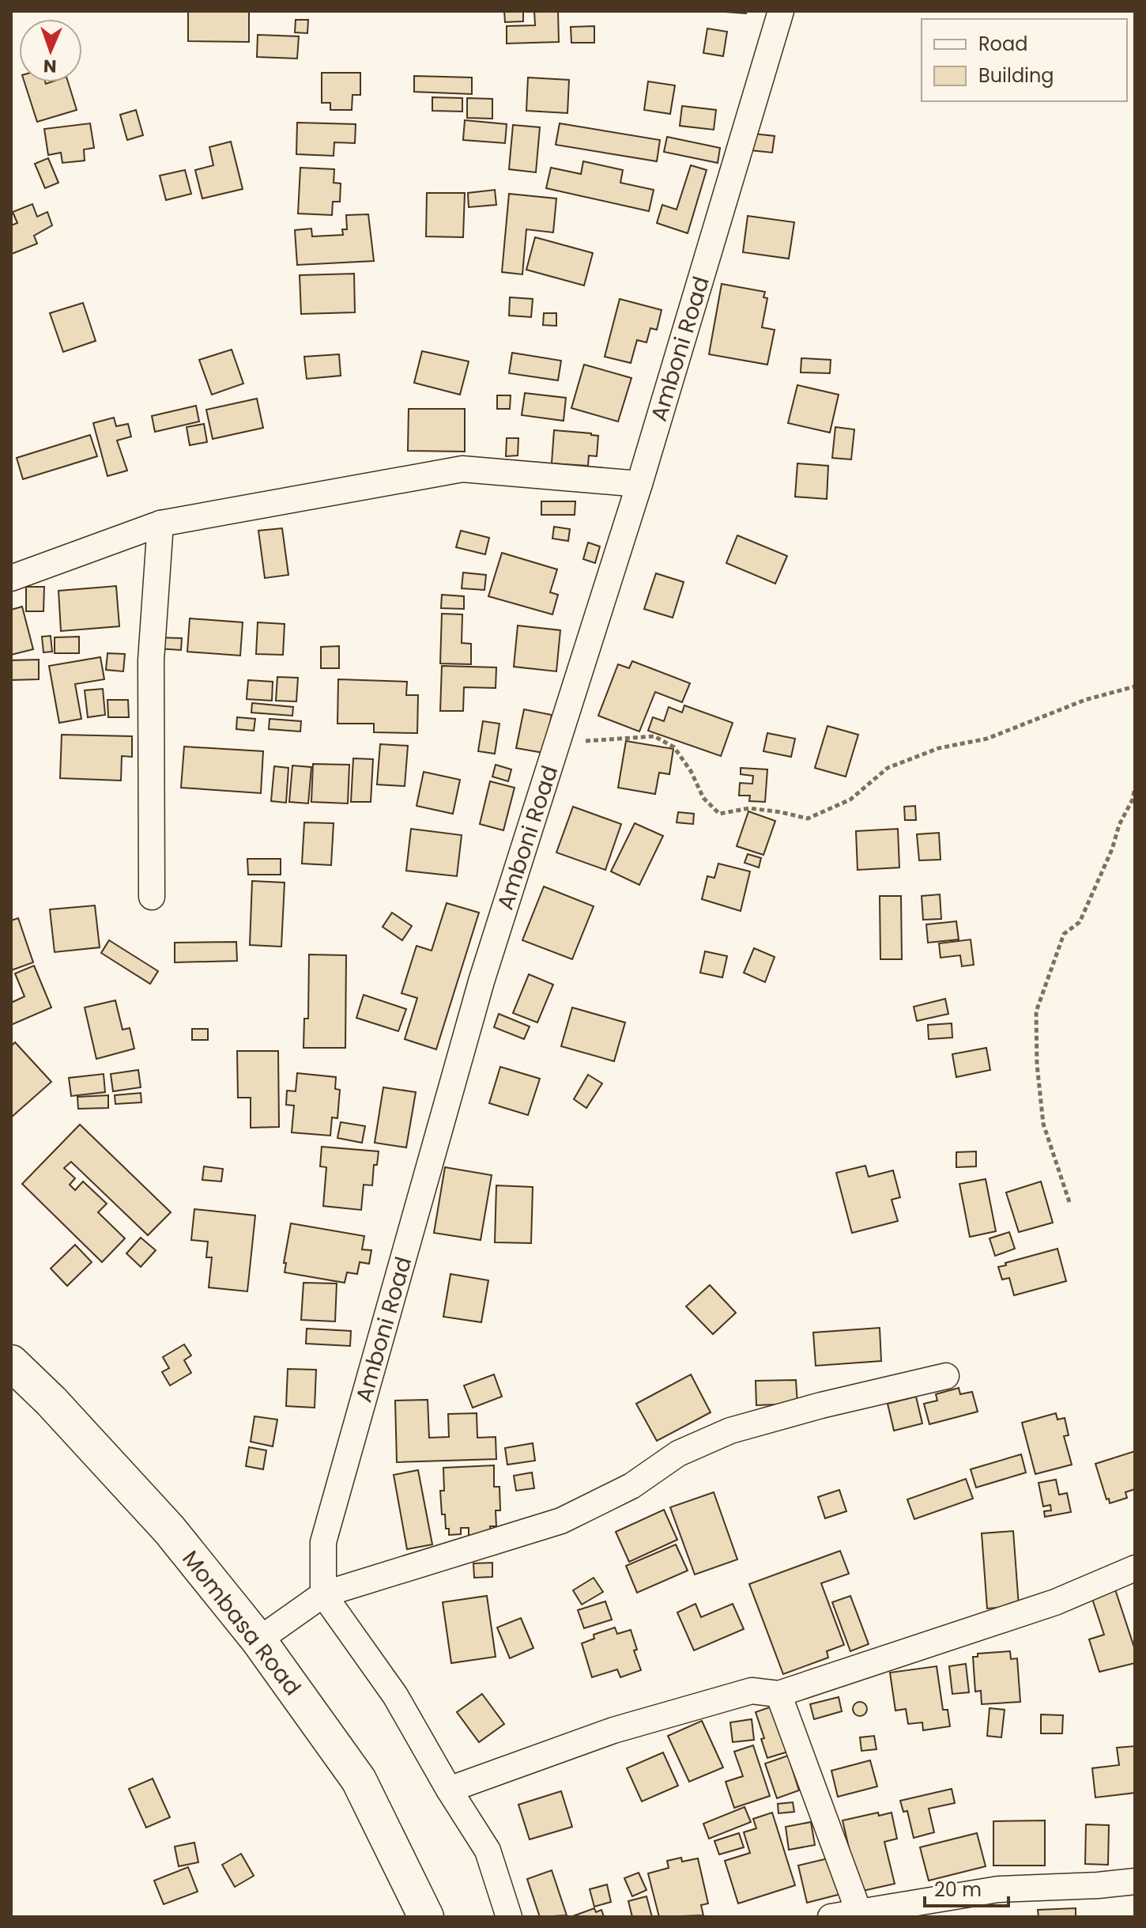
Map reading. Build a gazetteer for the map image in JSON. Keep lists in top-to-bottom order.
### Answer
{
  "streets": {
    "highway": ["Mombasa Road"],
    "street": ["Amboni Road"]
  },
  "legend": ["Road", "Building"],
  "scale_bar": "20 m",
  "north": "bottom"
}
